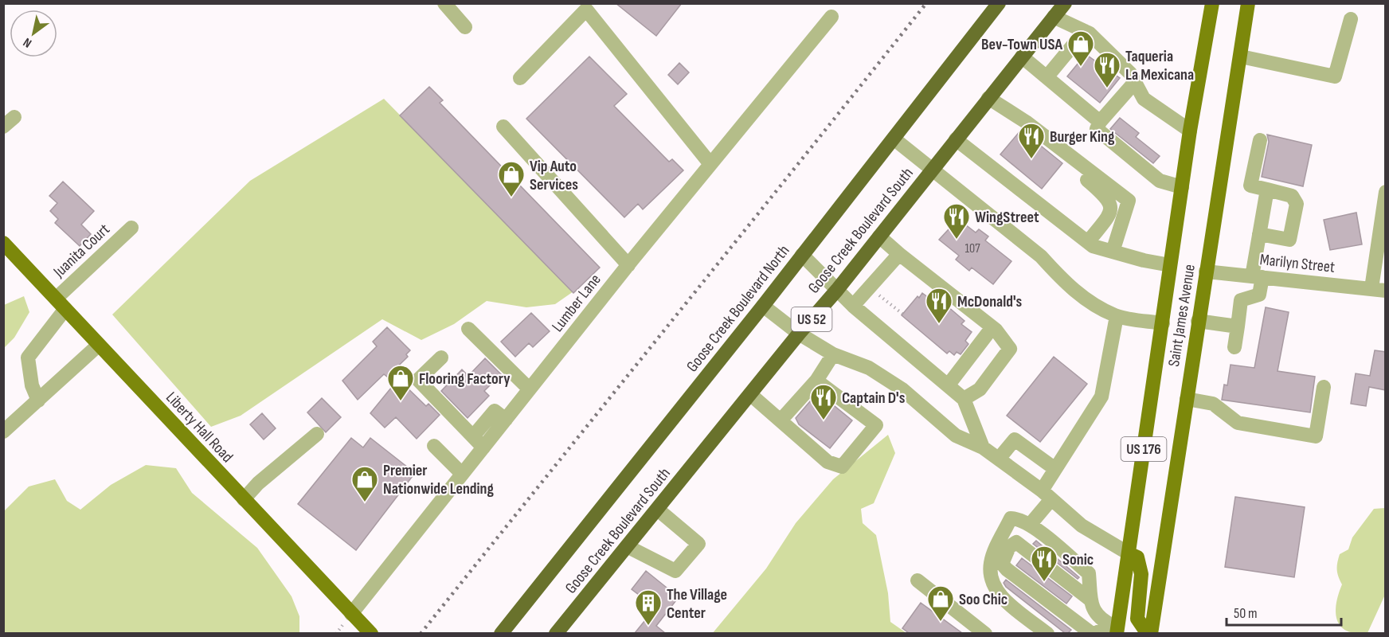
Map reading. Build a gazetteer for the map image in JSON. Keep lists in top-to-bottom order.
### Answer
{
  "streets": {
    "highway": ["Goose Creek Boulevard South", "Goose Creek Boulevard North", "US 52"],
    "main road": ["Saint James Avenue", "Liberty Hall Road", "US 176"],
    "street": ["Juanita Court", "Marilyn Street", "Lumber Lane"]
  },
  "crossings": [
    ["Juanita Court", "Liberty Hall Road"],
    ["Marilyn Street", "Saint James Avenue"],
    ["Lumber Lane", "Liberty Hall Road"]
  ],
  "places": {
    "shop": [
      "Bev-Town USA",
      "Vip Auto Services",
      "Flooring Factory",
      "Premier Nationwide Lending",
      "Soo Chic"
    ],
    "restaurant": [
      "Taqueria La Mexicana",
      "Burger King",
      "WingStreet",
      "McDonald's",
      "Captain D's",
      "Sonic"
    ],
    "building": ["The Village Center"]
  },
  "house_numbers": ["107"],
  "scale_bar": "50 m",
  "north": "bottom left"
}
